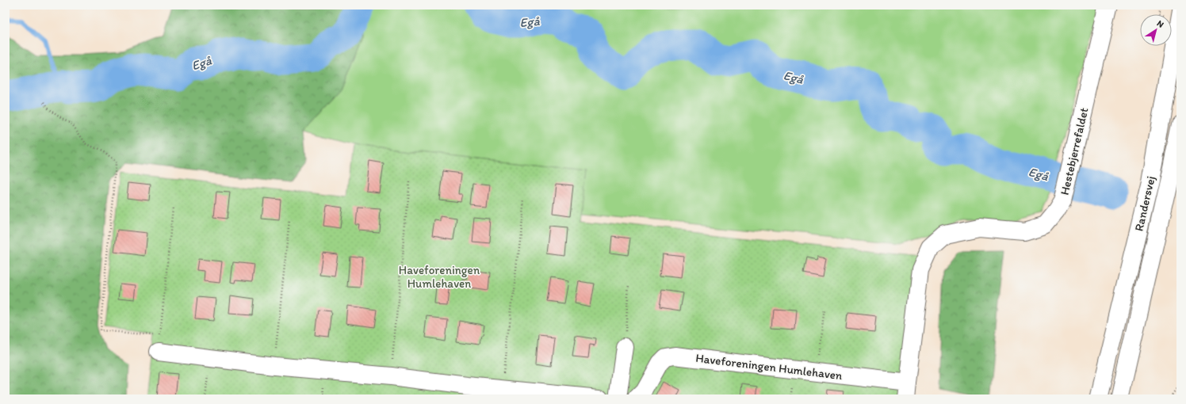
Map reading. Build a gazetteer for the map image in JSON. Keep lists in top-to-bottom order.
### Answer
{
  "streets": {
    "main road": ["Hestebjerrefaldet", "Randersvej", "Haveforeningen Humlehaven"]
  },
  "crossings": [
    ["Hestebjerrefaldet", "Haveforeningen Humlehaven"]
  ],
  "water": ["Egå"],
  "parks": ["Haveforeningen Humlehaven"],
  "north": "top right"
}
